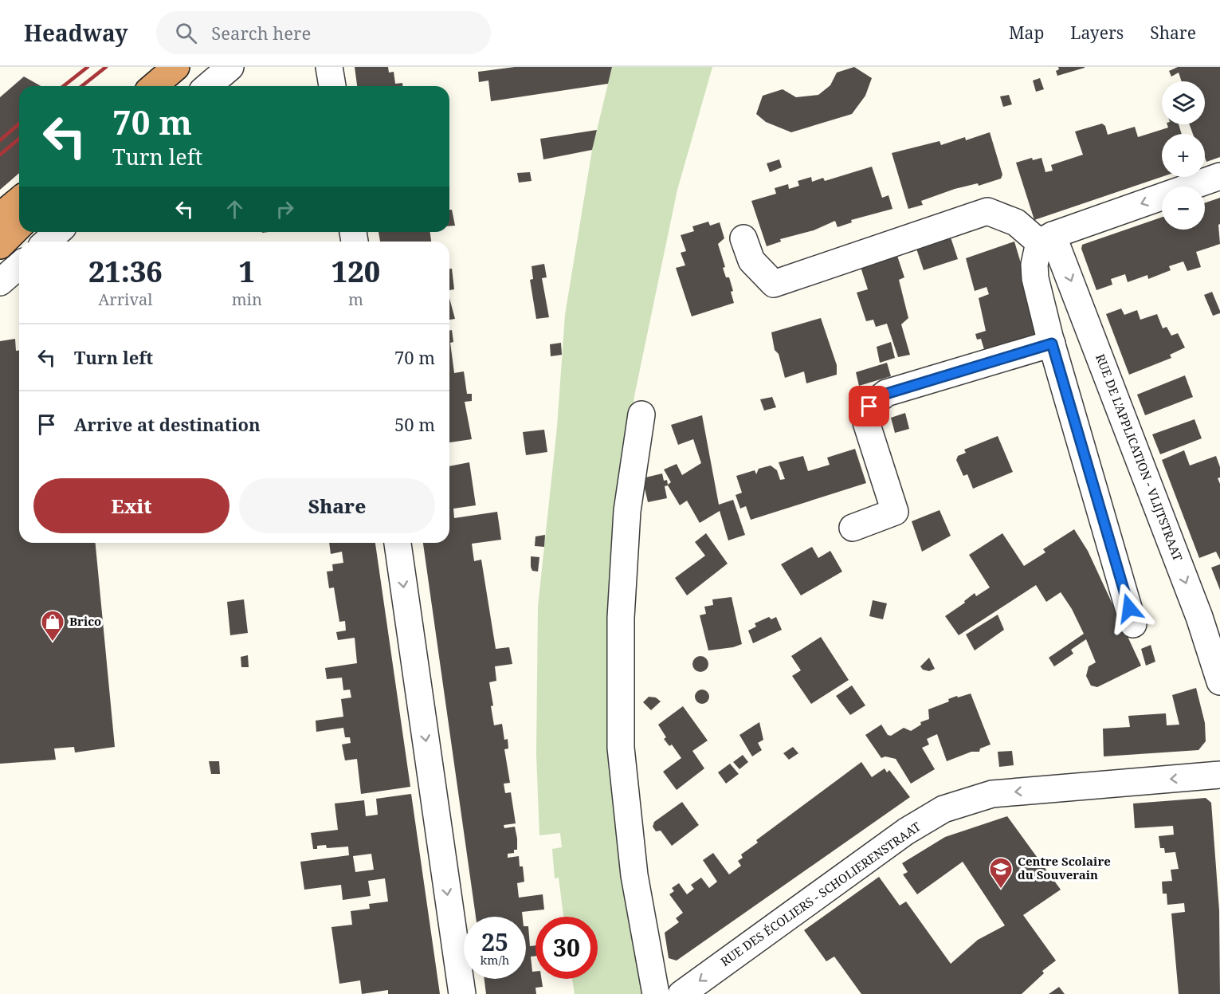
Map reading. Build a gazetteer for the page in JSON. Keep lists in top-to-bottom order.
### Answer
{
  "streets": {
    "street": ["RUE DE L'APPLICATION - VLIJTSTRAAT", "RUE DES ÉCOLIERS - SCHOLIERENSTRAAT"]
  },
  "one_way": ["RUE DES ÉCOLIERS - SCHOLIERENSTRAAT"],
  "places": {
    "shop": ["Brico"],
    "school or university": ["Centre Scolaire du Souverain"]
  },
  "page": {
    "header": "Headway",
    "search": "Search here",
    "nav": ["Map", "Layers", "Share"],
    "map_buttons": ["+", "−"],
    "turn": ["70 m", "Turn left"],
    "eta": [
      "21:36",
      "Arrival",
      "1",
      "min",
      "120",
      "m"
    ],
    "list": [
      {
        "name": "Turn left",
        "value": "70 m"
      },
      {
        "name": "Arrive at destination",
        "value": "50 m"
      }
    ],
    "buttons": ["Exit", "Share"],
    "speed": "25 km/h",
    "limit": "30"
  }
}
